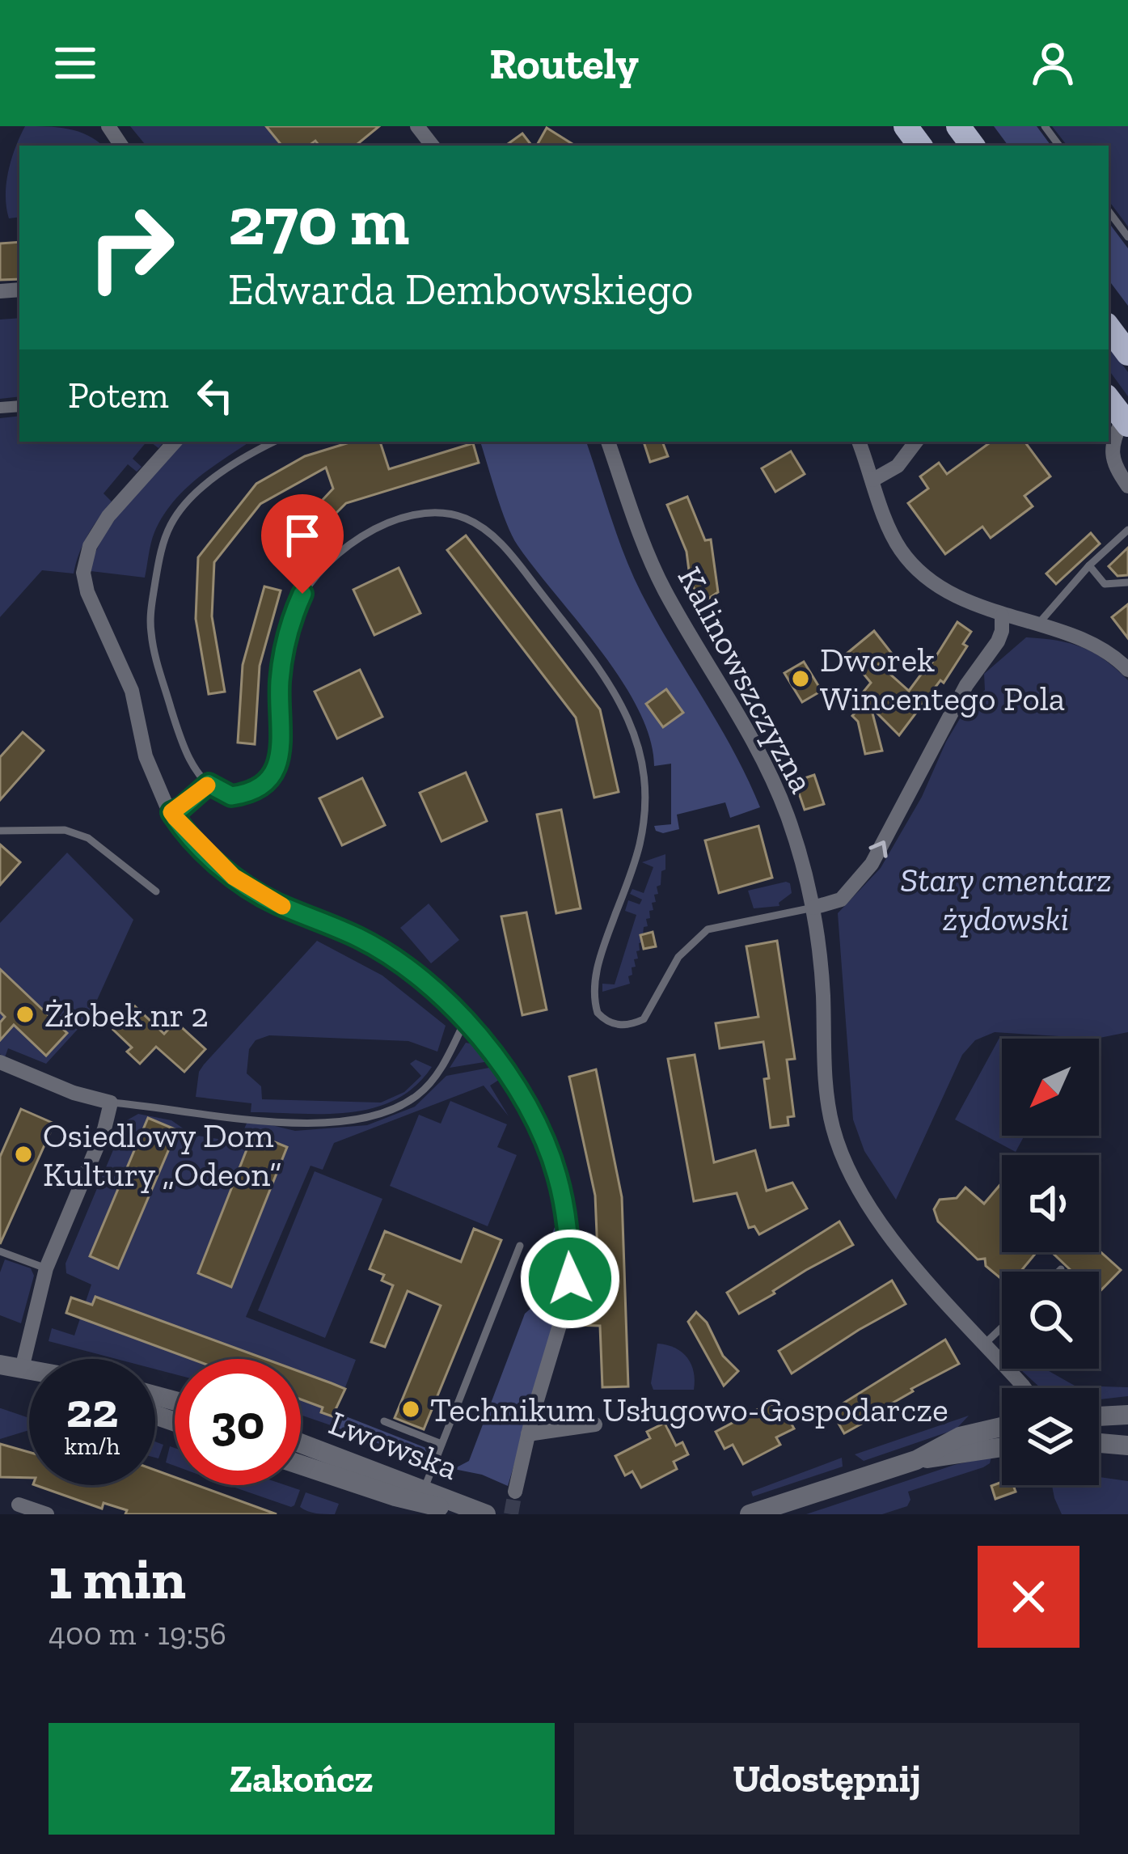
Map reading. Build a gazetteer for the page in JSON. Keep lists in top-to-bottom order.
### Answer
{
  "streets": {
    "street": ["Kalinowszczyzna", "Lwowska"]
  },
  "parks": ["Stary cmentarz żydowski"],
  "places": [
    "Dworek Wincentego Pola",
    "Żłobek nr 2",
    "Osiedlowy Dom Kultury „Odeon”",
    "Technikum Usługowo-Gospodarcze"
  ],
  "north": "bottom left",
  "page": {
    "header": "Routely",
    "turn": ["270 m", "Edwarda Dembowskiego"],
    "then": "Potem",
    "speed": "22 km/h",
    "limit": "30",
    "heading": ["1 min", "400 m · 19:56"],
    "buttons": ["Zakończ", "Udostępnij"]
  }
}
